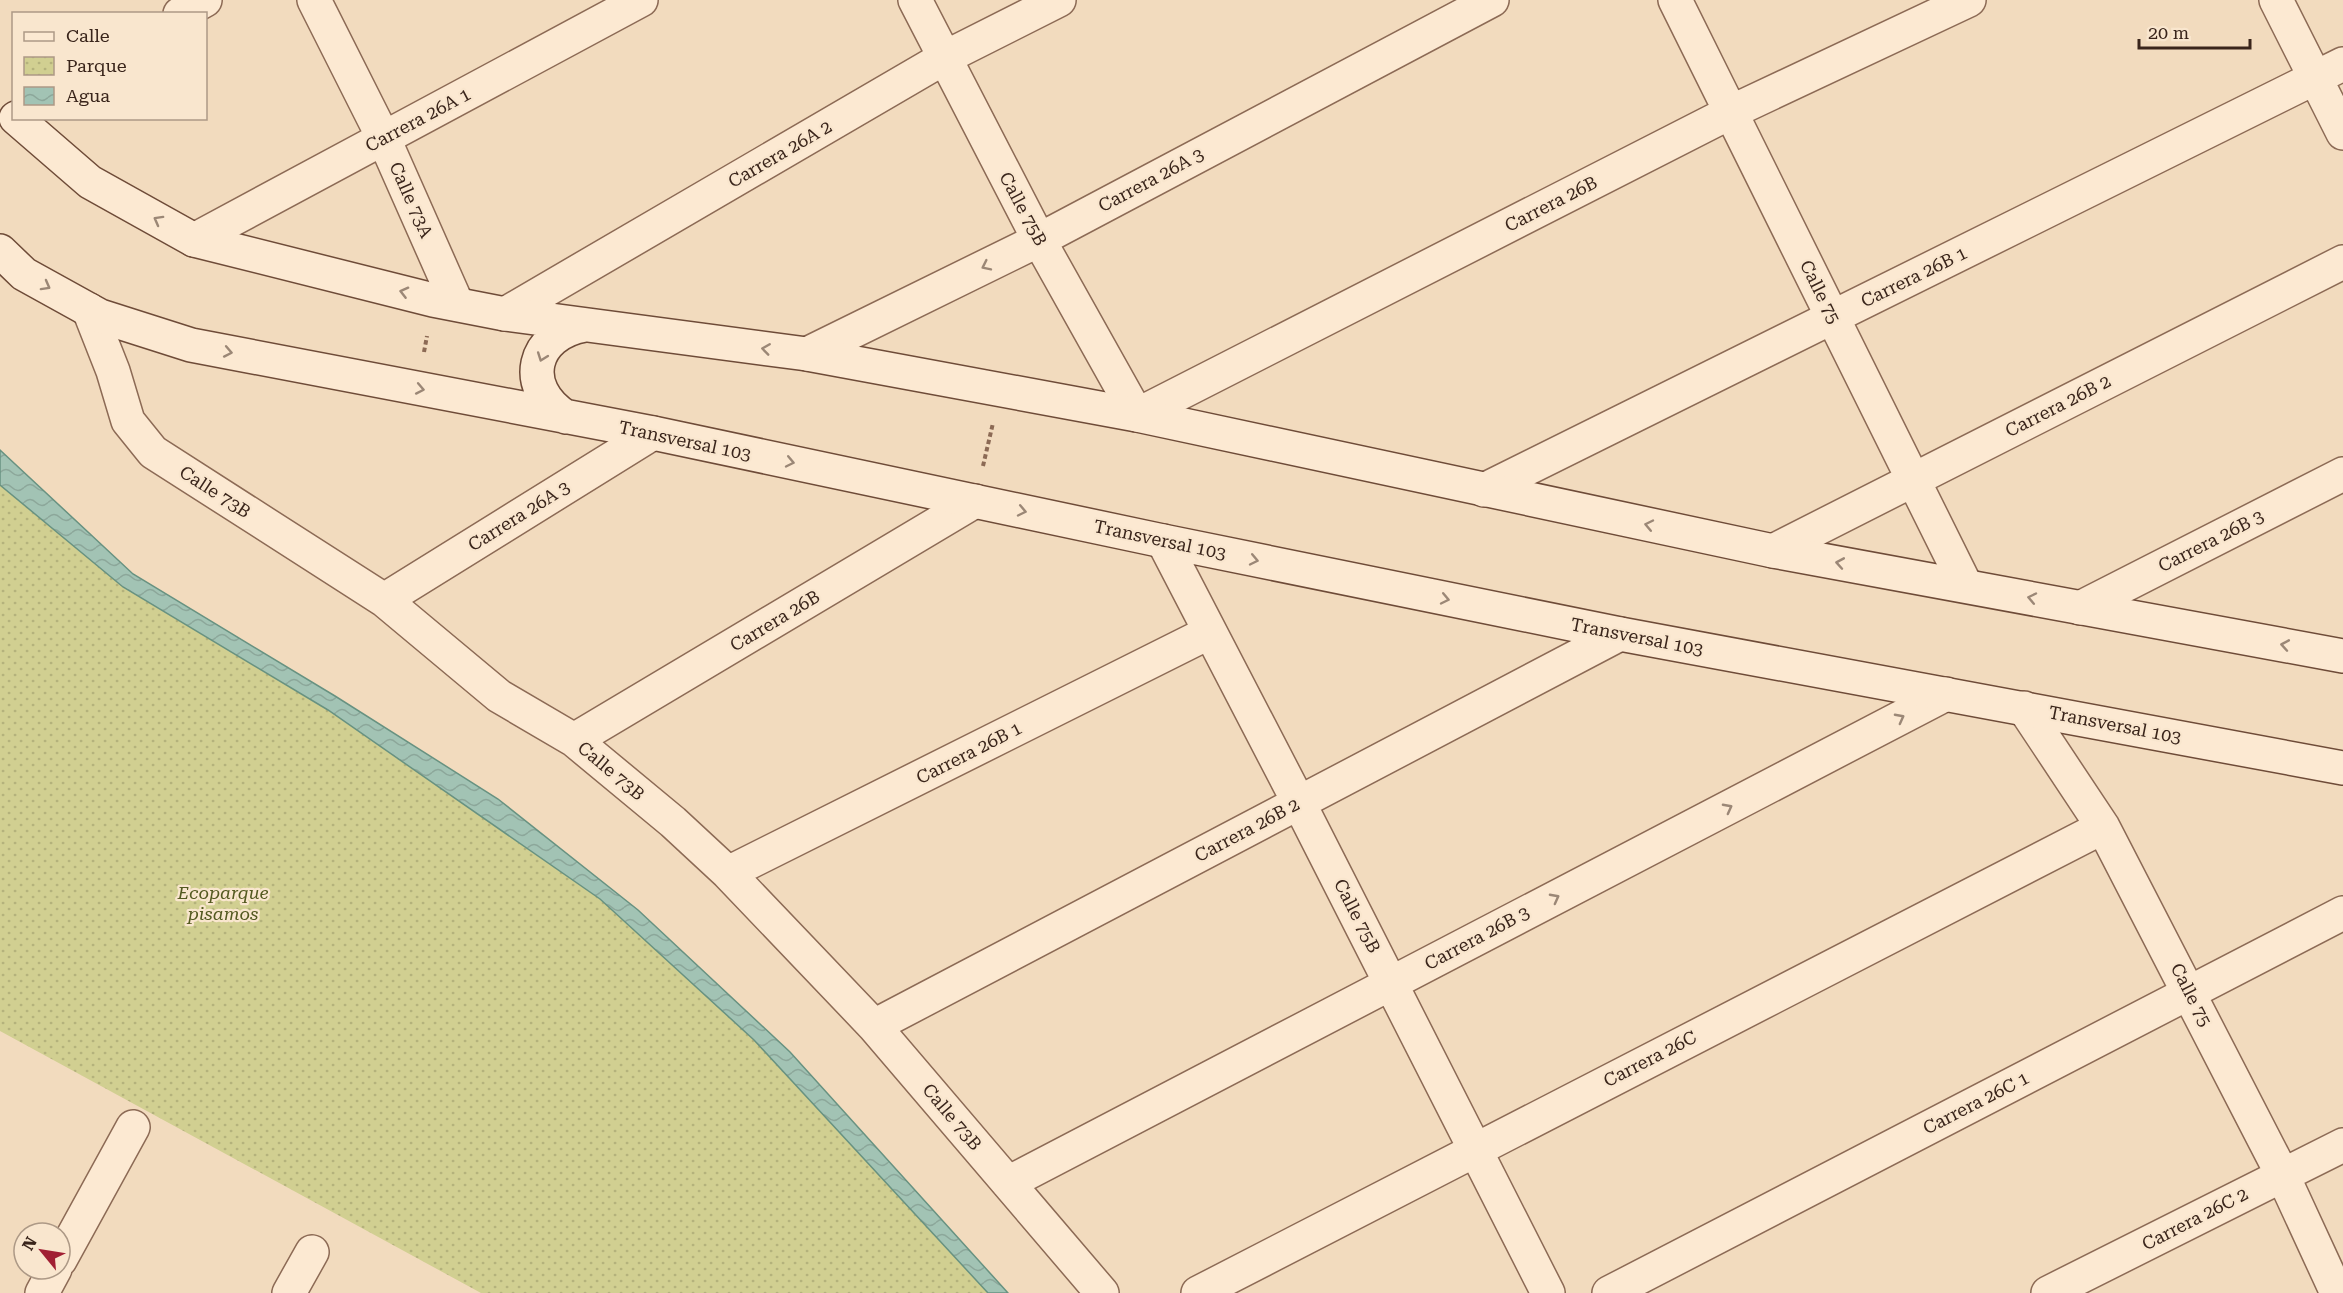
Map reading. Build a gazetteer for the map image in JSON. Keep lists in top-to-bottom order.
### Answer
{
  "streets": {
    "street": [
      "Carrera 26A 1",
      "Carrera 26A 2",
      "Carrera 26A 3",
      "Calle 73A",
      "Carrera 26B",
      "Calle 75B",
      "Carrera 26B 1",
      "Calle 75",
      "Carrera 26B 2",
      "Transversal 103",
      "Calle 73B",
      "Carrera 26B 3",
      "Carrera 26C",
      "Carrera 26C 1",
      "Carrera 26C 2"
    ]
  },
  "crossings": [
    ["Carrera 26A 1", "Calle 73A"],
    ["Carrera 26A 2", "Calle 75B"],
    ["Carrera 26A 3", "Calle 75B"],
    ["Carrera 26A 3", "Transversal 103"],
    ["Carrera 26A 3", "Calle 73B"],
    ["Carrera 26B", "Calle 75B"],
    ["Carrera 26B", "Calle 75"],
    ["Carrera 26B", "Transversal 103"],
    ["Carrera 26B", "Calle 73B"],
    ["Calle 75B", "Carrera 26B 1"],
    ["Calle 75B", "Carrera 26B 2"],
    ["Calle 75B", "Transversal 103"],
    ["Calle 75B", "Carrera 26B 3"],
    ["Calle 75B", "Carrera 26C"],
    ["Carrera 26B 1", "Calle 75"],
    ["Carrera 26B 1", "Calle 73B"],
    ["Calle 75", "Carrera 26B 2"],
    ["Calle 75", "Transversal 103"],
    ["Calle 75", "Carrera 26C"],
    ["Calle 75", "Carrera 26C 1"],
    ["Calle 75", "Carrera 26C 2"],
    ["Carrera 26B 2", "Transversal 103"],
    ["Carrera 26B 2", "Calle 73B"],
    ["Transversal 103", "Calle 73B"],
    ["Transversal 103", "Carrera 26B 3"],
    ["Calle 73B", "Carrera 26B 3"]
  ],
  "one_way": ["Carrera 26B 3"],
  "parks": ["Ecoparque pisamos"],
  "legend": ["Calle", "Parque", "Agua"],
  "scale_bar": "20 m",
  "north": "top left"
}
